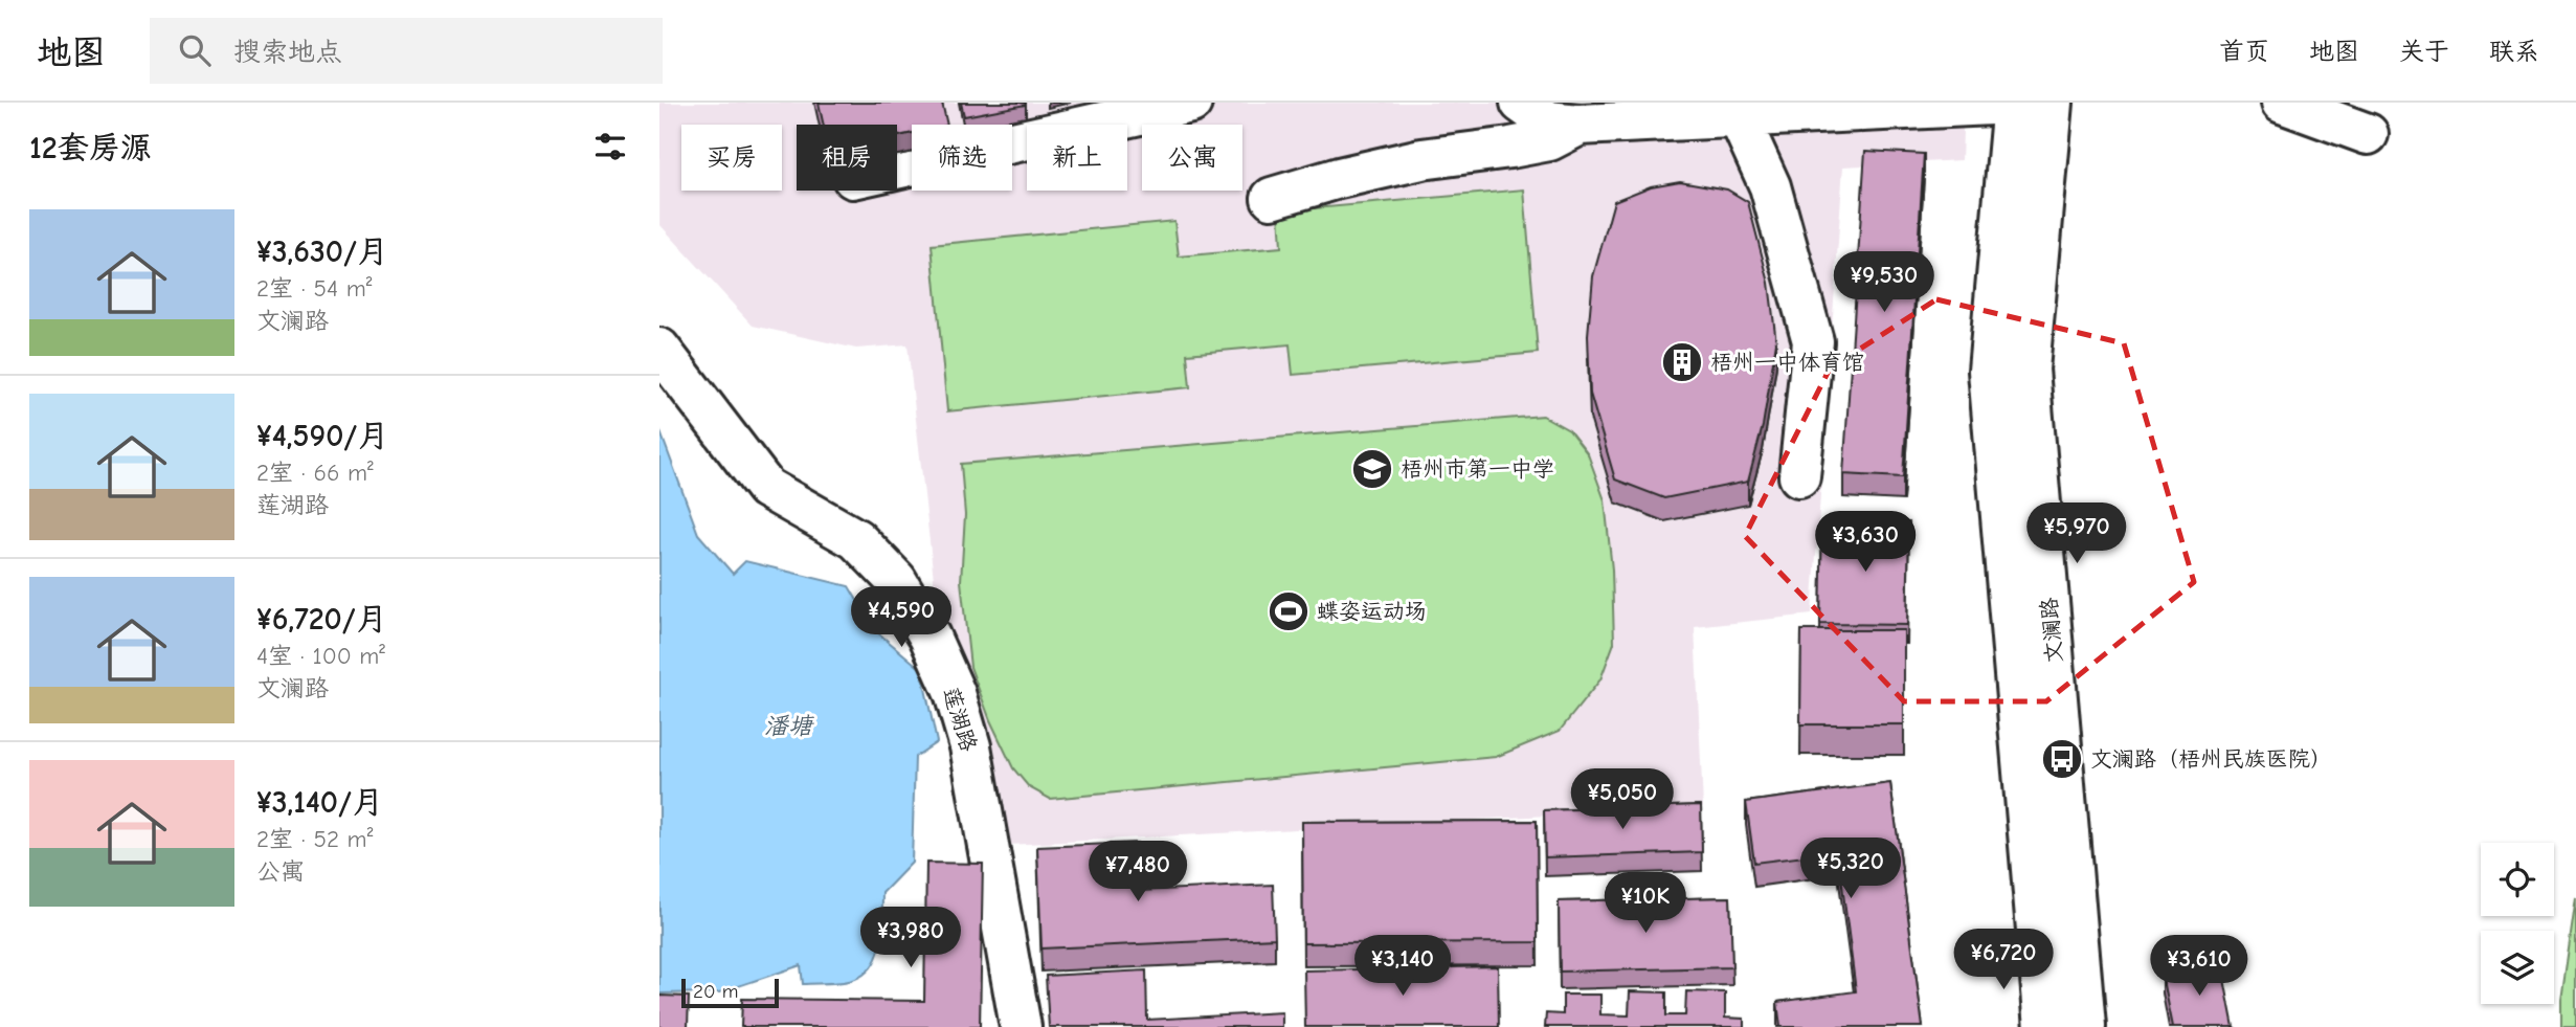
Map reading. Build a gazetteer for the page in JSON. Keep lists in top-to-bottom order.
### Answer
{
  "streets": {
    "main road": ["文澜路", "莲湖路"]
  },
  "water": ["潘塘"],
  "places": {
    "building": ["梧州一中体育馆"],
    "school or university": ["梧州市第一中学"],
    "sports": ["蝶姿运动场"],
    "bus stop": ["文澜路（梧州民族医院）"]
  },
  "scale_bar": "20 m",
  "page": {
    "header": "地图",
    "search": "搜索地点",
    "nav": [
      "首页",
      "地图",
      "关于",
      "联系"
    ],
    "heading": "12套房源",
    "chip": [
      "买房",
      "租房",
      "筛选",
      "新上",
      "公寓"
    ],
    "list": [
      {
        "name": "¥3,630/月",
        "note": "2室 · 54 m² · 文澜路"
      },
      {
        "name": "¥4,590/月",
        "note": "2室 · 66 m² · 莲湖路"
      },
      {
        "name": "¥6,720/月",
        "note": "4室 · 100 m² · 文澜路"
      },
      {
        "name": "¥3,140/月",
        "note": "2室 · 52 m² · 公寓"
      }
    ],
    "price": [
      "¥9,530",
      "¥5,970",
      "¥3,630",
      "¥4,590",
      "¥5,050",
      "¥5,320",
      "¥7,480",
      "¥10K",
      "¥3,980",
      "¥6,720",
      "¥3,140",
      "¥3,610"
    ],
    "scale": "20 m"
  }
}
